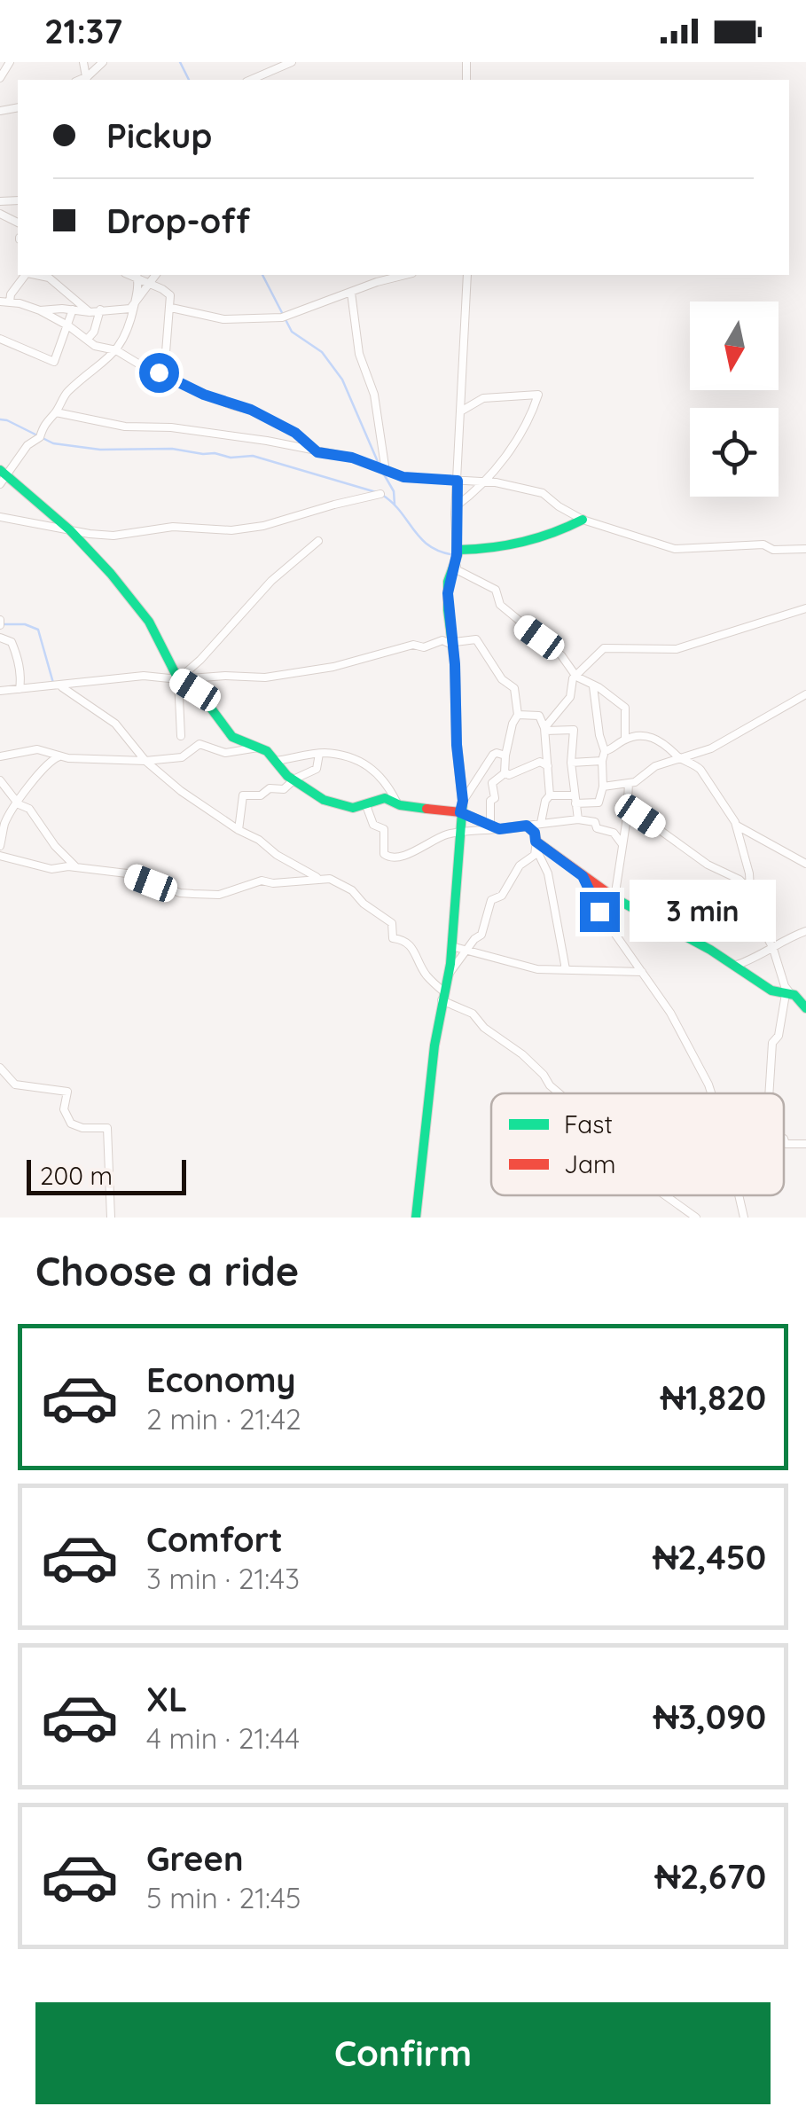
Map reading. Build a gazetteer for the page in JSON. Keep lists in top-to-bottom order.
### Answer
{
  "legend": ["Fast", "Jam"],
  "scale_bar": "200 m",
  "north": "bottom",
  "page": {
    "status": "21:37",
    "banner": ["Pickup", "Drop-off"],
    "bubble": "3 min",
    "scale": "200 m",
    "heading": "Choose a ride",
    "list": [
      {
        "name": "Economy",
        "note": "2 min · 21:42",
        "value": "₦1,820"
      },
      {
        "name": "Comfort",
        "note": "3 min · 21:43",
        "value": "₦2,450"
      },
      {
        "name": "XL",
        "note": "4 min · 21:44",
        "value": "₦3,090"
      },
      {
        "name": "Green",
        "note": "5 min · 21:45",
        "value": "₦2,670"
      }
    ],
    "buttons": "Confirm"
  }
}
